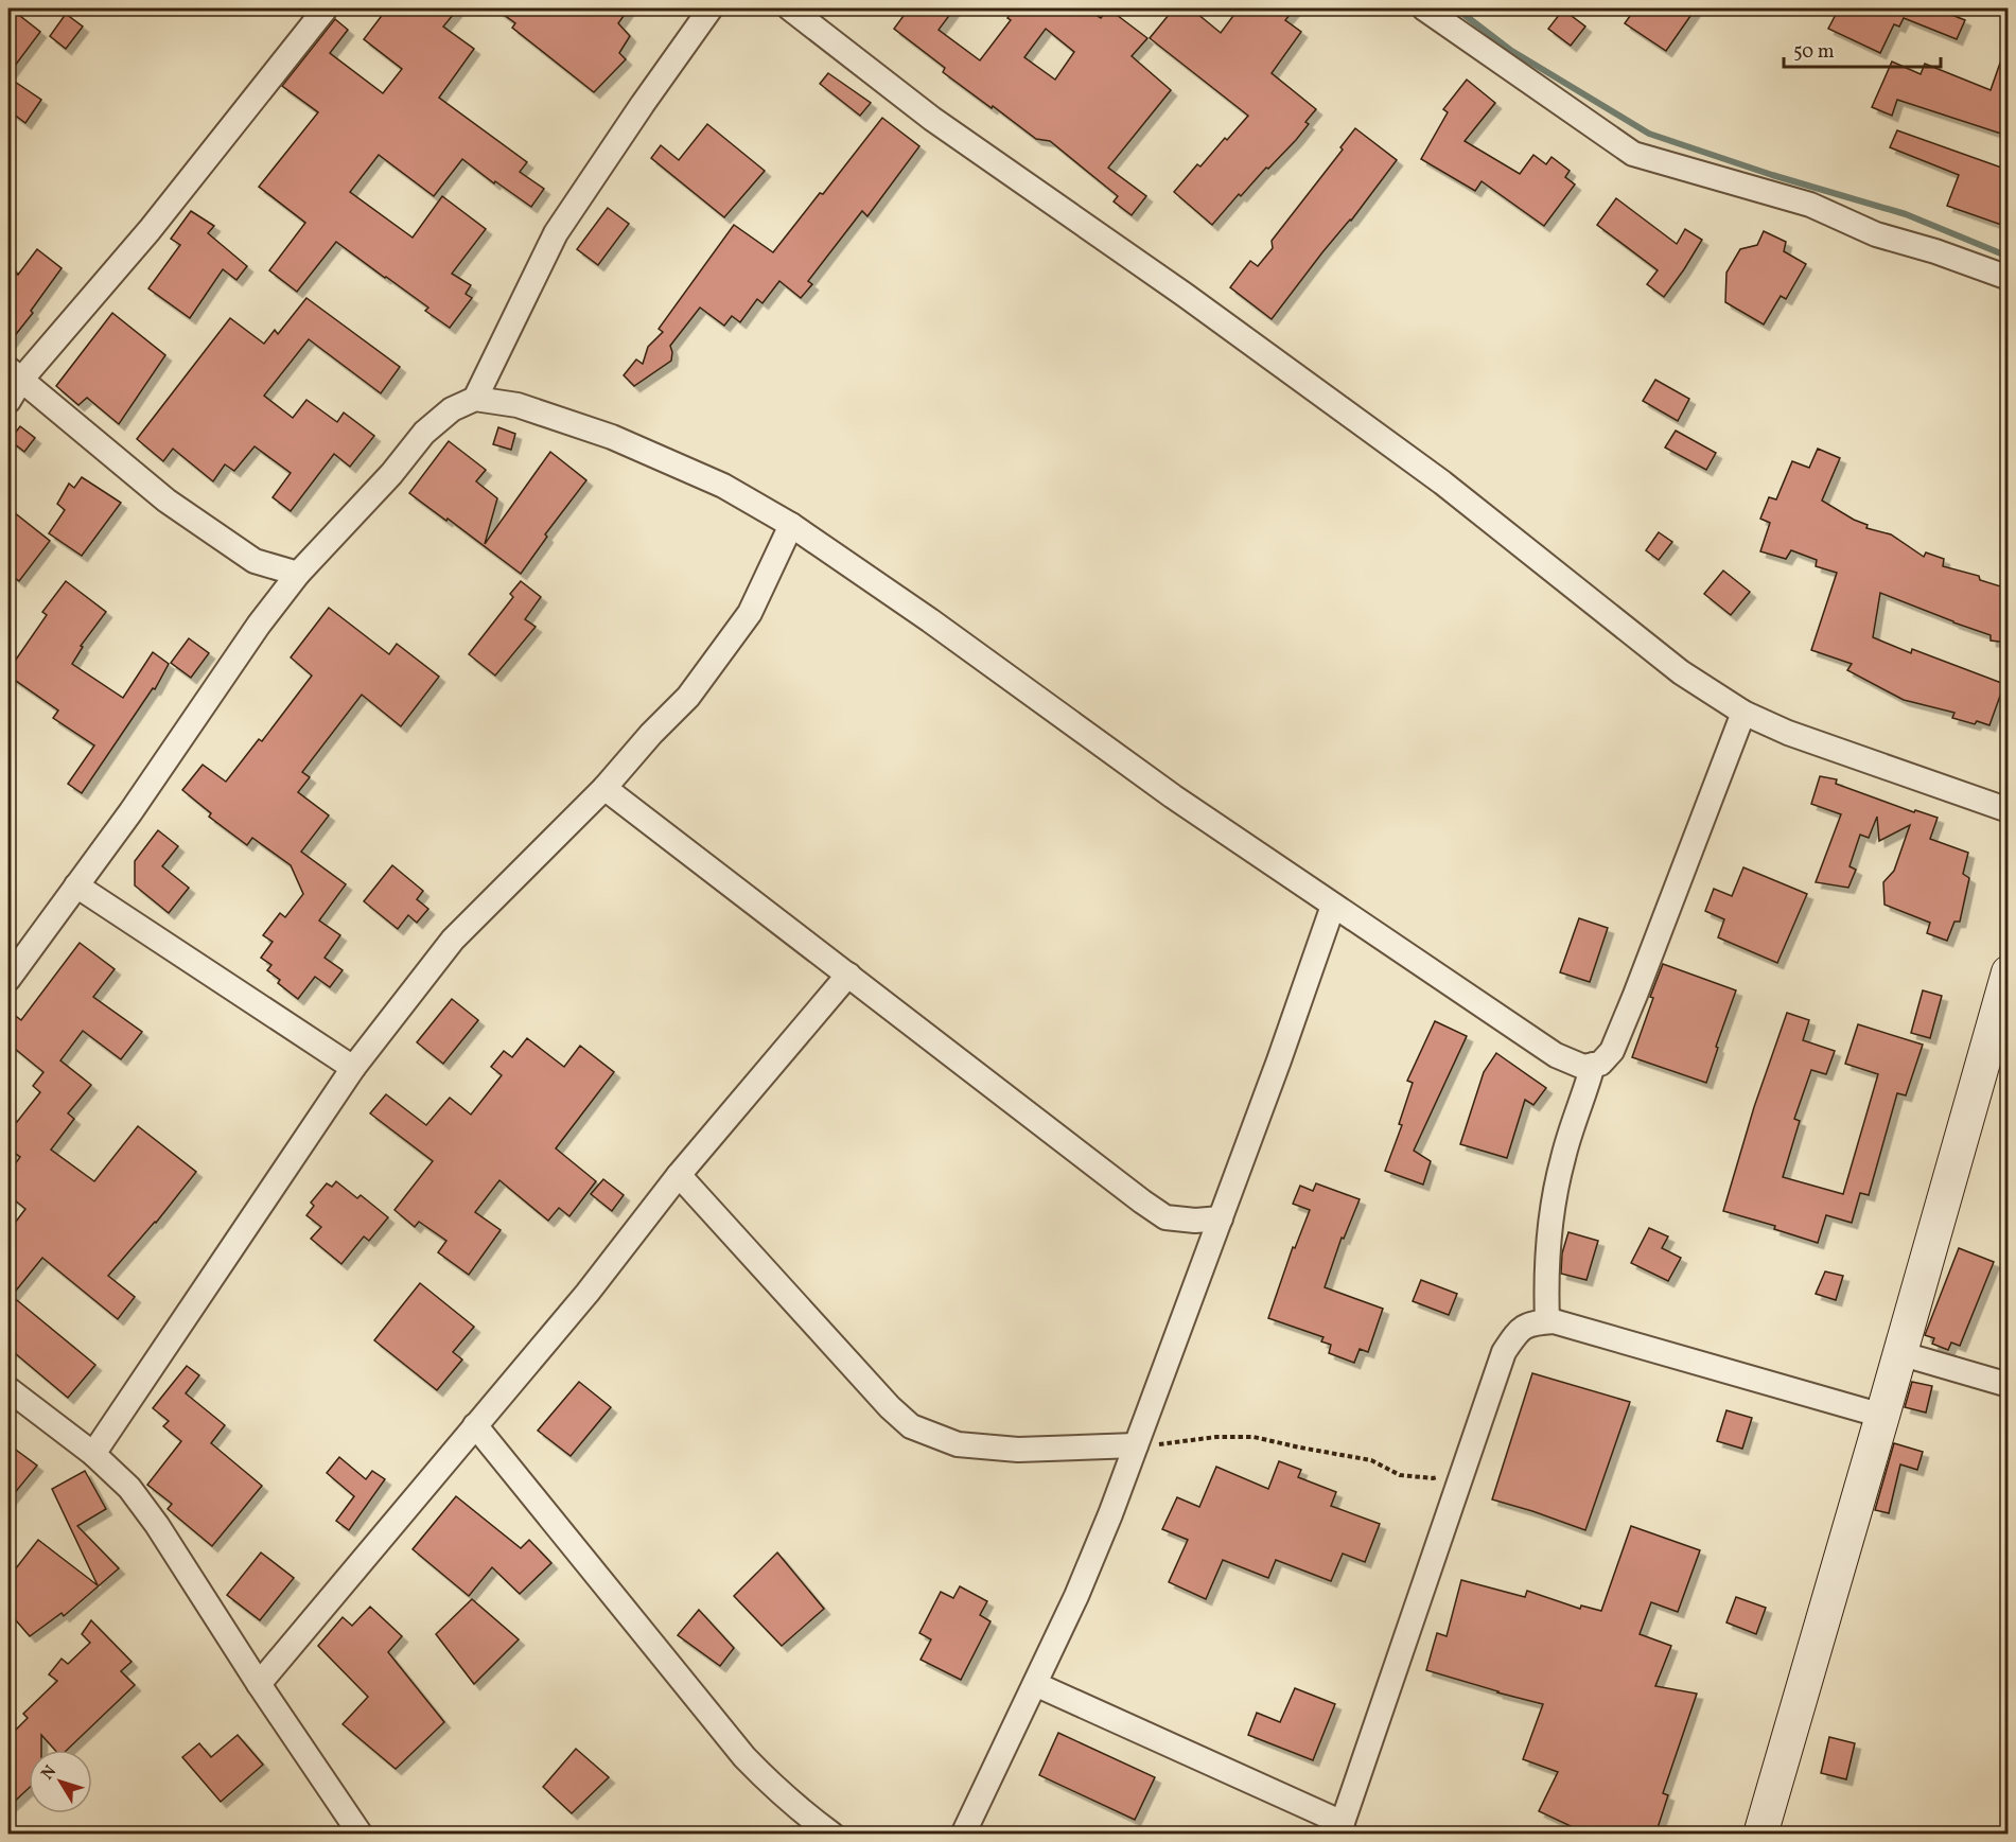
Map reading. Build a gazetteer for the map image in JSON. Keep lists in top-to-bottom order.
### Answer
{
  "scale_bar": "50 m",
  "north": "top left"
}
